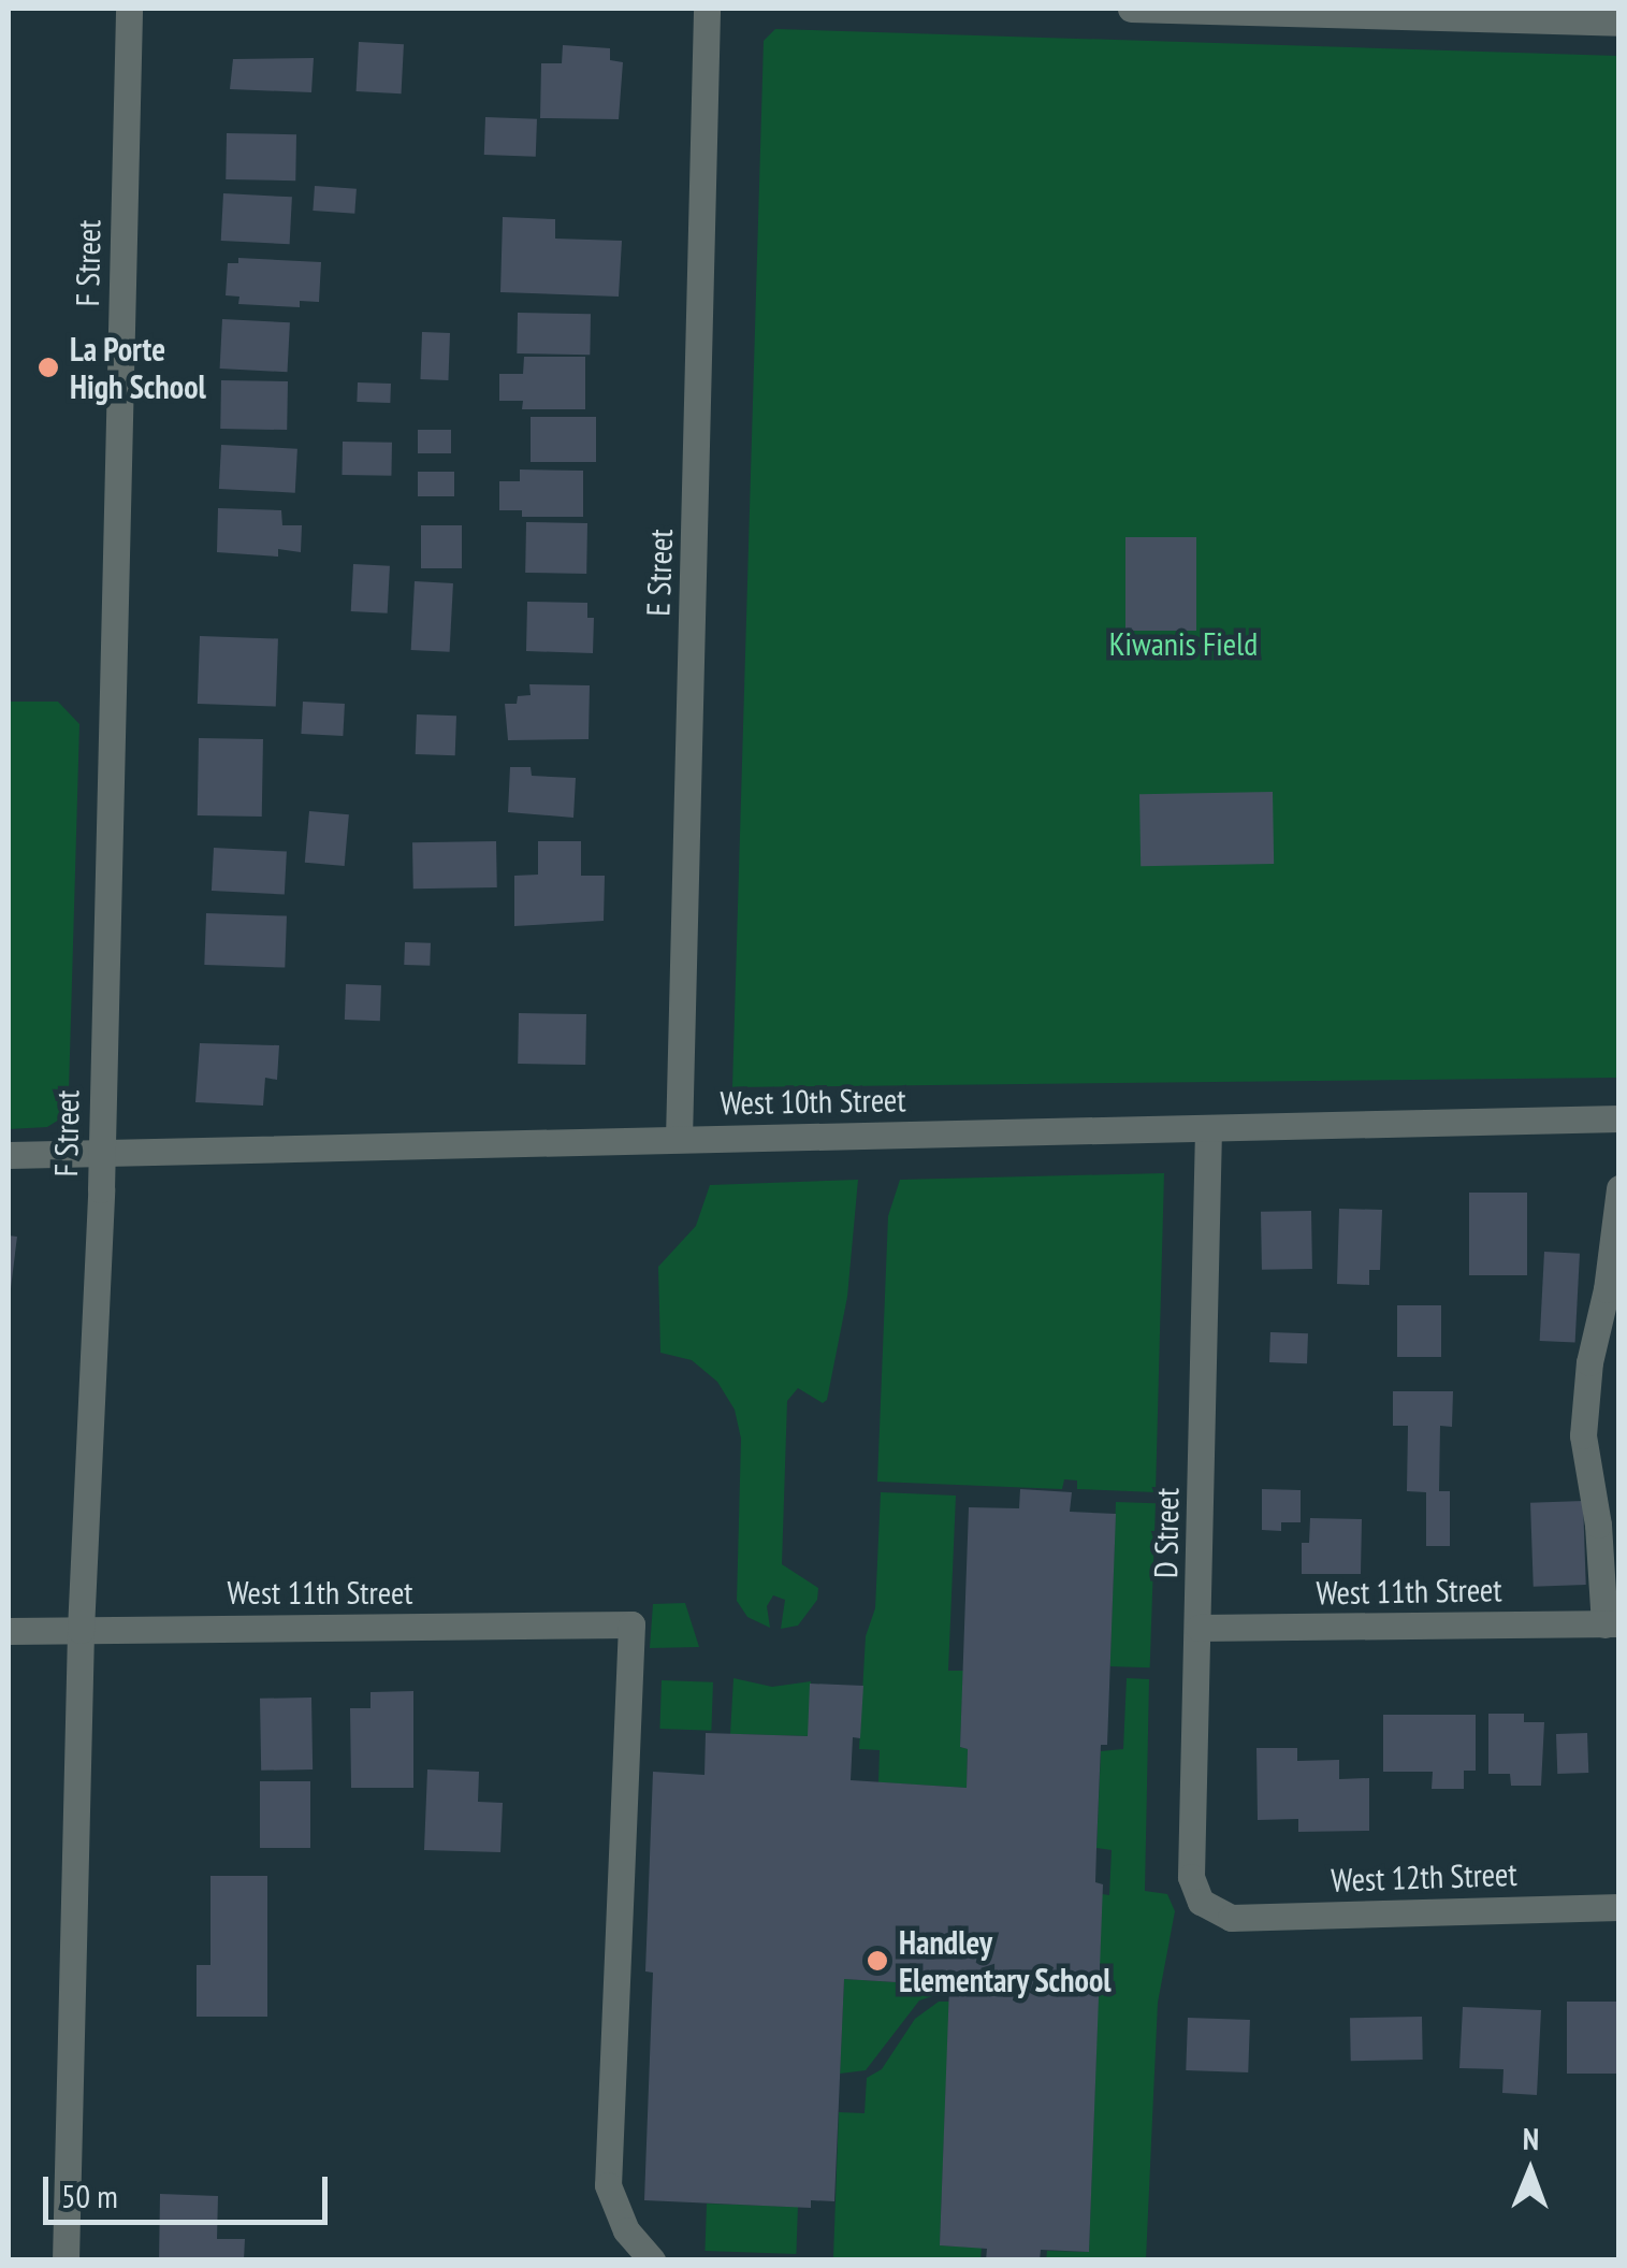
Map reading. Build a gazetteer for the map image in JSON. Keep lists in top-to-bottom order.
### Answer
{
  "streets": {
    "street": [
      "F Street",
      "E Street",
      "West 10th Street",
      "D Street",
      "West 11th Street",
      "West 12th Street"
    ]
  },
  "crossings": [
    ["F Street", "West 10th Street"],
    ["F Street", "West 11th Street"],
    ["E Street", "West 10th Street"],
    ["West 10th Street", "D Street"],
    ["D Street", "West 11th Street"],
    ["D Street", "West 12th Street"]
  ],
  "parks": ["Kiwanis Field"],
  "places": ["La Porte High School", "Handley Elementary School"],
  "scale_bar": "50 m",
  "north": "top"
}
